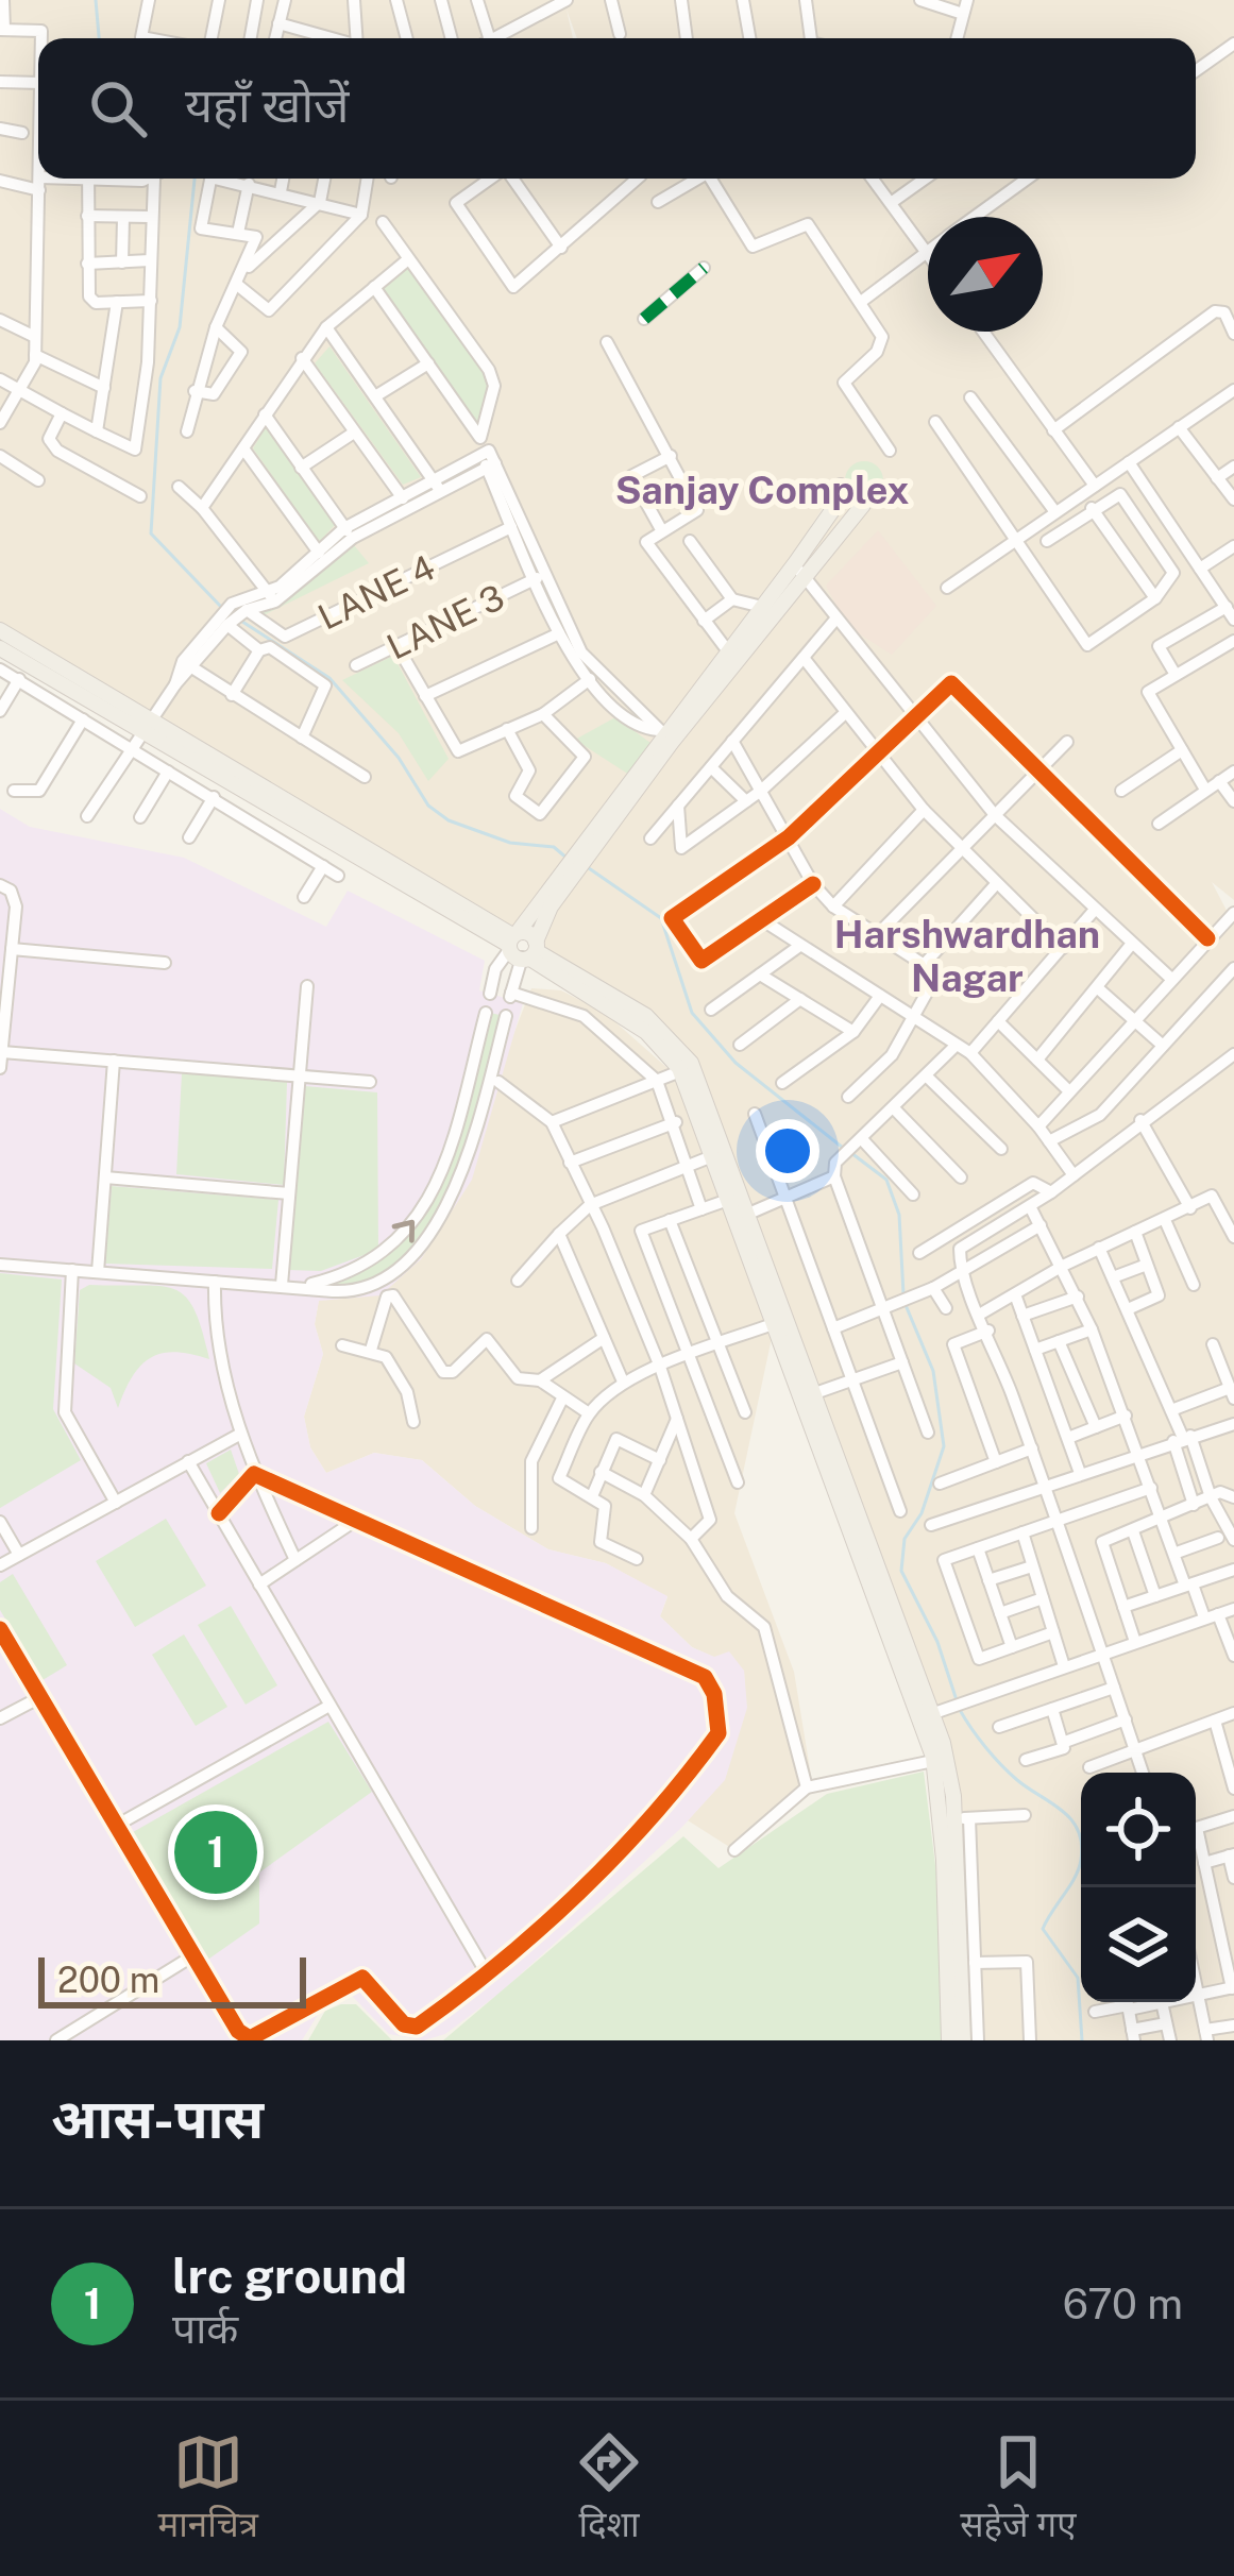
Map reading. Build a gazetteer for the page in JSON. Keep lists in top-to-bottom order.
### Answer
{
  "streets": {
    "street": ["LANE 4", "LANE 3"]
  },
  "districts": ["Sanjay Complex", "Harshwardhan Nagar"],
  "scale_bar": "200 m",
  "north": "top right",
  "page": {
    "search": "यहाँ खोजें",
    "pins": "1",
    "scale": "200 m",
    "heading": "आस-पास",
    "list": [
      {
        "mark": "1",
        "name": "lrc ground",
        "note": "पार्क",
        "value": "670 m"
      }
    ],
    "nav": ["मानचित्र", "दिशा", "सहेजे गए"]
  }
}
